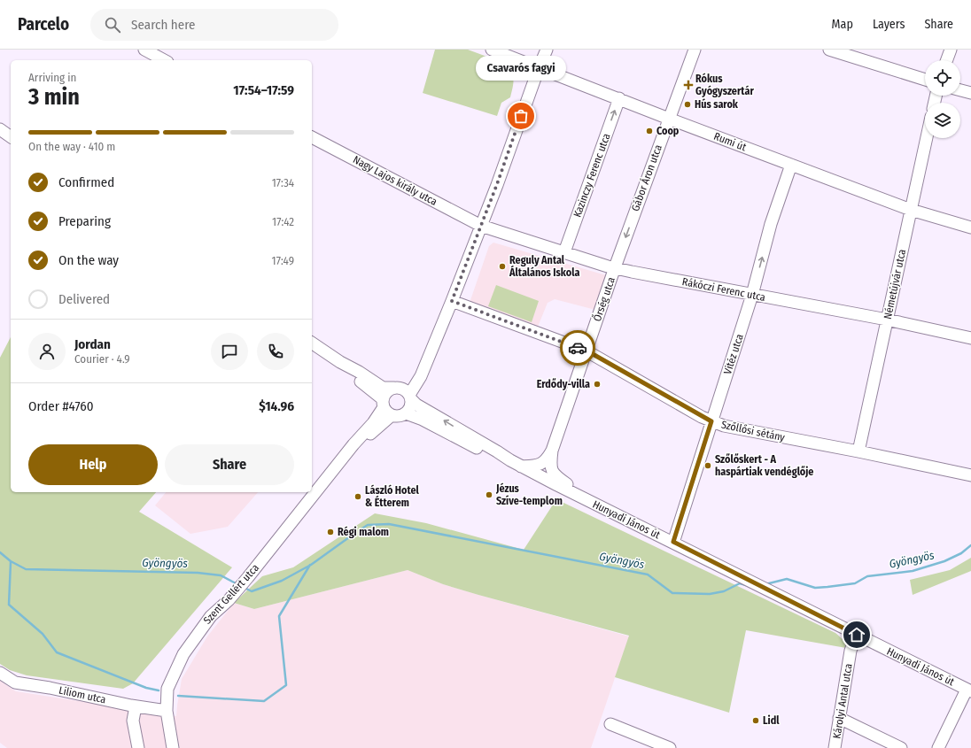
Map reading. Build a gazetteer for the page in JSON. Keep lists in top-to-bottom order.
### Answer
{
  "streets": {
    "street": [
      "Rumi út",
      "Kazinczy Ferenc utca",
      "Gábor Áron utca",
      "Nagy Lajos király utca",
      "Németújvár utca",
      "Rákóczi Ferenc utca",
      "Őrség utca",
      "Vitéz utca",
      "Szőllősi sétány",
      "Hunyadi János út",
      "Szent Gellért utca",
      "Liliom utca",
      "Károlyi Antal utca"
    ]
  },
  "crossings": [
    ["Rumi út", "Kazinczy Ferenc utca"],
    ["Rumi út", "Gábor Áron utca"],
    ["Rumi út", "Németújvár utca"],
    ["Rumi út", "Vitéz utca"],
    ["Kazinczy Ferenc utca", "Rákóczi Ferenc utca"],
    ["Gábor Áron utca", "Rákóczi Ferenc utca"],
    ["Gábor Áron utca", "Őrség utca"],
    ["Nagy Lajos király utca", "Rákóczi Ferenc utca"],
    ["Németújvár utca", "Rákóczi Ferenc utca"],
    ["Németújvár utca", "Szőllősi sétány"],
    ["Rákóczi Ferenc utca", "Őrség utca"],
    ["Rákóczi Ferenc utca", "Vitéz utca"],
    ["Őrség utca", "Szőllősi sétány"],
    ["Őrség utca", "Hunyadi János út"],
    ["Vitéz utca", "Szőllősi sétány"],
    ["Vitéz utca", "Hunyadi János út"],
    ["Hunyadi János út", "Szent Gellért utca"],
    ["Hunyadi János út", "Károlyi Antal utca"],
    ["Szent Gellért utca", "Liliom utca"]
  ],
  "one_way": ["Gábor Áron utca"],
  "water": ["Gyöngyös"],
  "places": {
    "health": ["Rókus Gyógyszertár"],
    "other": [
      "Hús sarok",
      "Csavarós fagyi",
      "Coop",
      "Reguly Antal Általános Iskola",
      "Erdődy-villa",
      "Szőlőskert - A haspártiak vendéglője",
      "Jézus Szíve-templom",
      "László Hotel & Étterem",
      "Régi malom",
      "Lidl"
    ]
  },
  "page": {
    "header": "Parcelo",
    "search": "Search here",
    "nav": ["Map", "Layers", "Share"],
    "bubble": "Csavarós fagyi",
    "heading": ["3 min", "Arriving in", "17:54–17:59"],
    "panel": [
      "Jordan",
      "Courier · 4.9",
      "Order #4760",
      "$14.96"
    ],
    "bar": "On the way · 410 m",
    "list": [
      ["Confirmed", "17:34"],
      ["Preparing", "17:42"],
      ["On the way", "17:49"],
      "Delivered"
    ],
    "buttons": ["Help", "Share"]
  }
}
